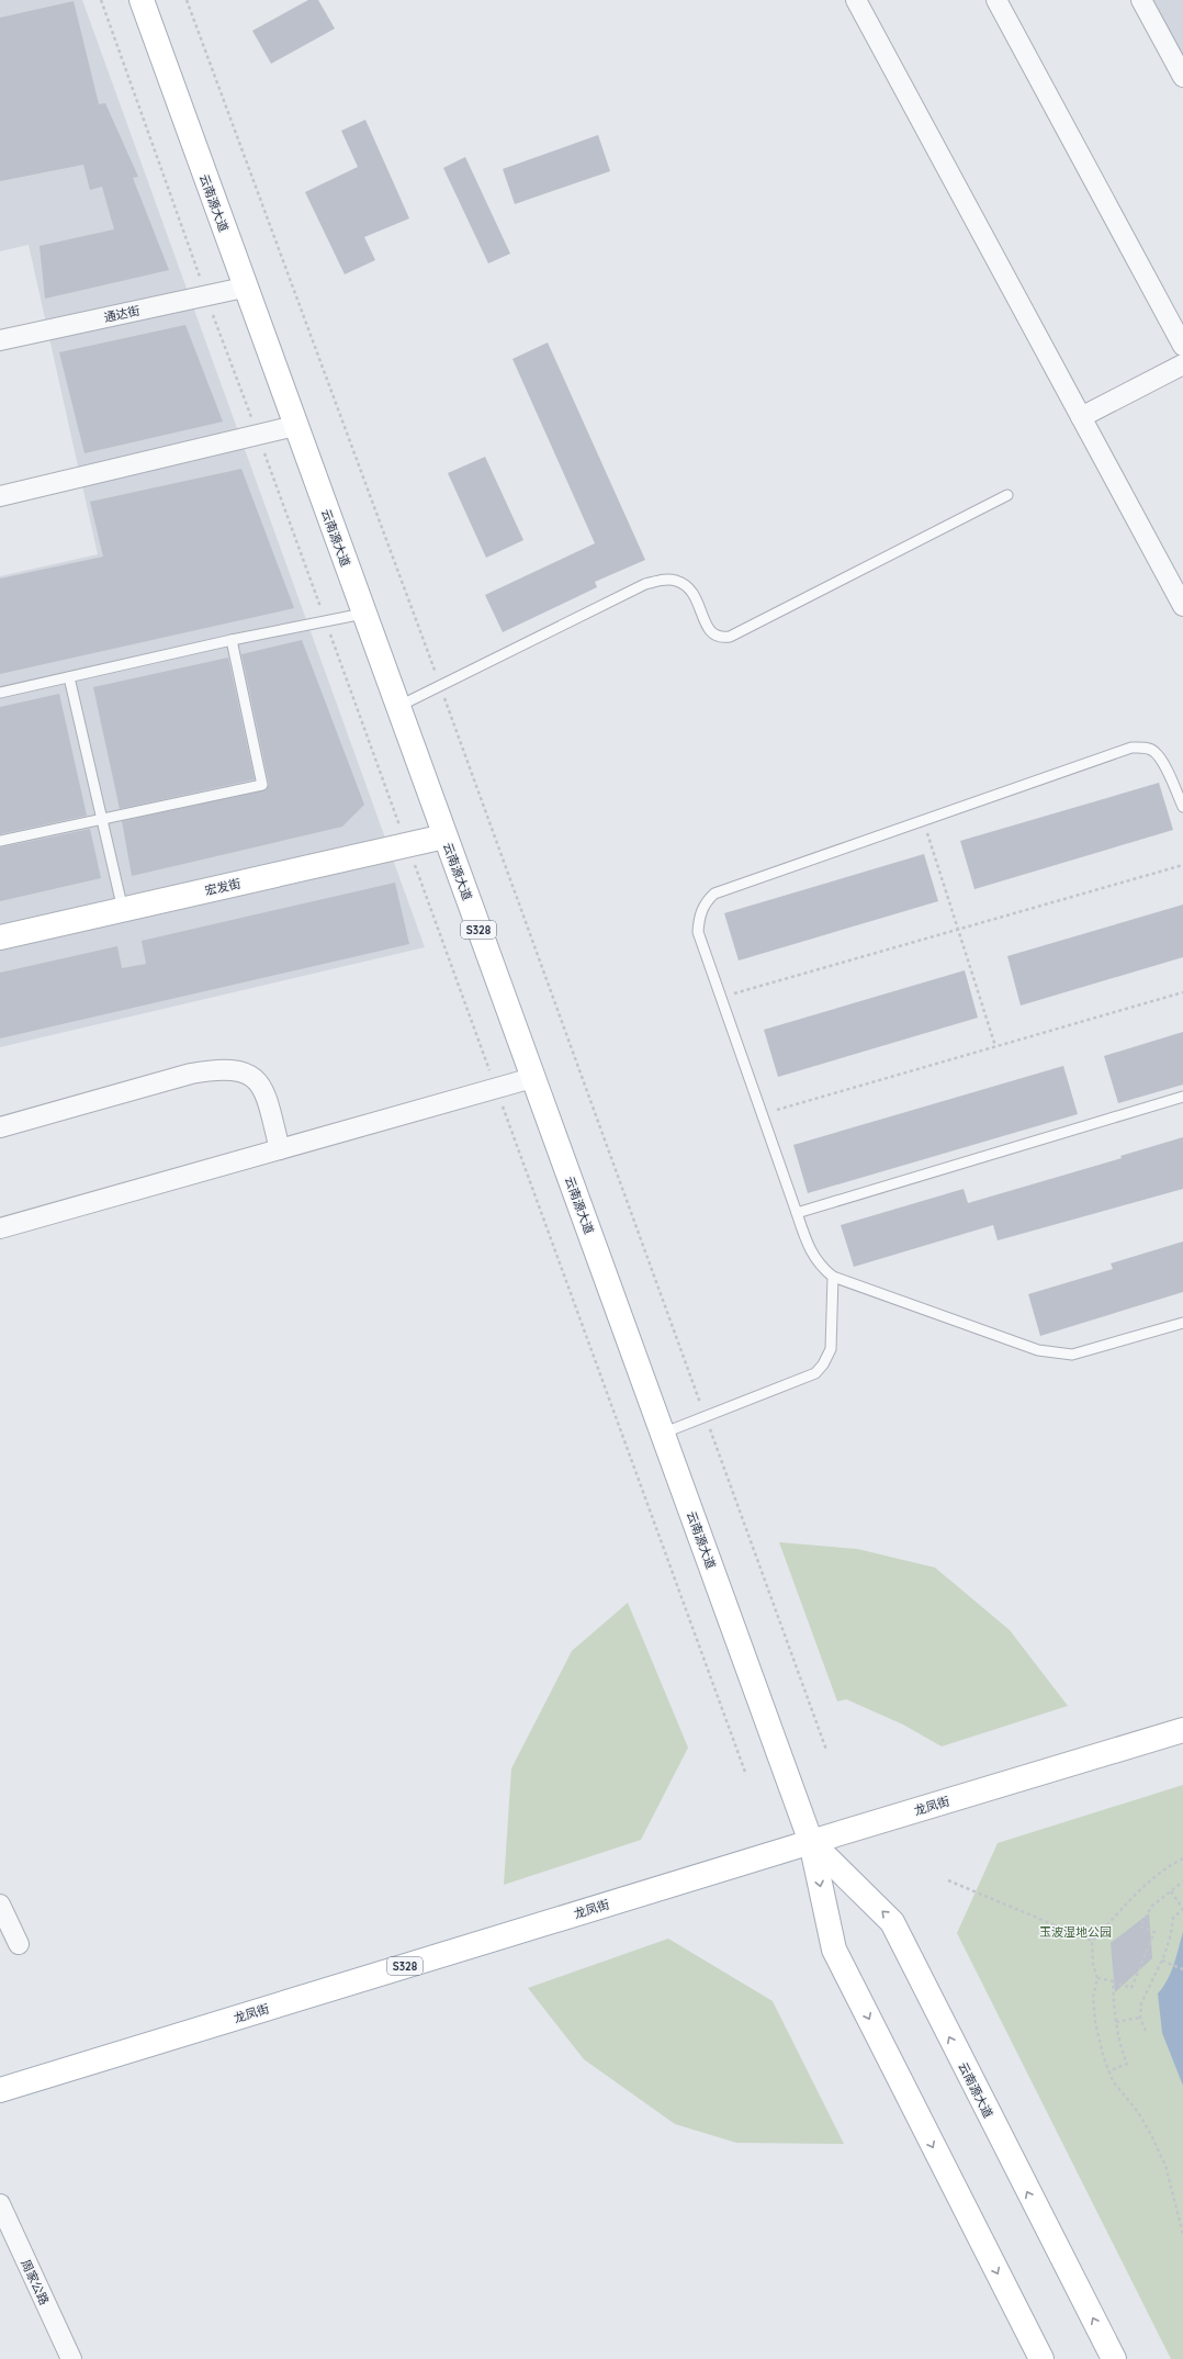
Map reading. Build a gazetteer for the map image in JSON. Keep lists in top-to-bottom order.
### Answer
{
  "streets": {
    "main road": [
      "云南源大道",
      "宏发街",
      "S328",
      "龙凤街"
    ],
    "street": ["通达街", "周家公路"]
  },
  "crossings": [
    ["云南源大道", "通达街"],
    ["云南源大道", "宏发街"],
    ["云南源大道", "龙凤街"]
  ],
  "parks": ["玉波湿地公园"]
}
